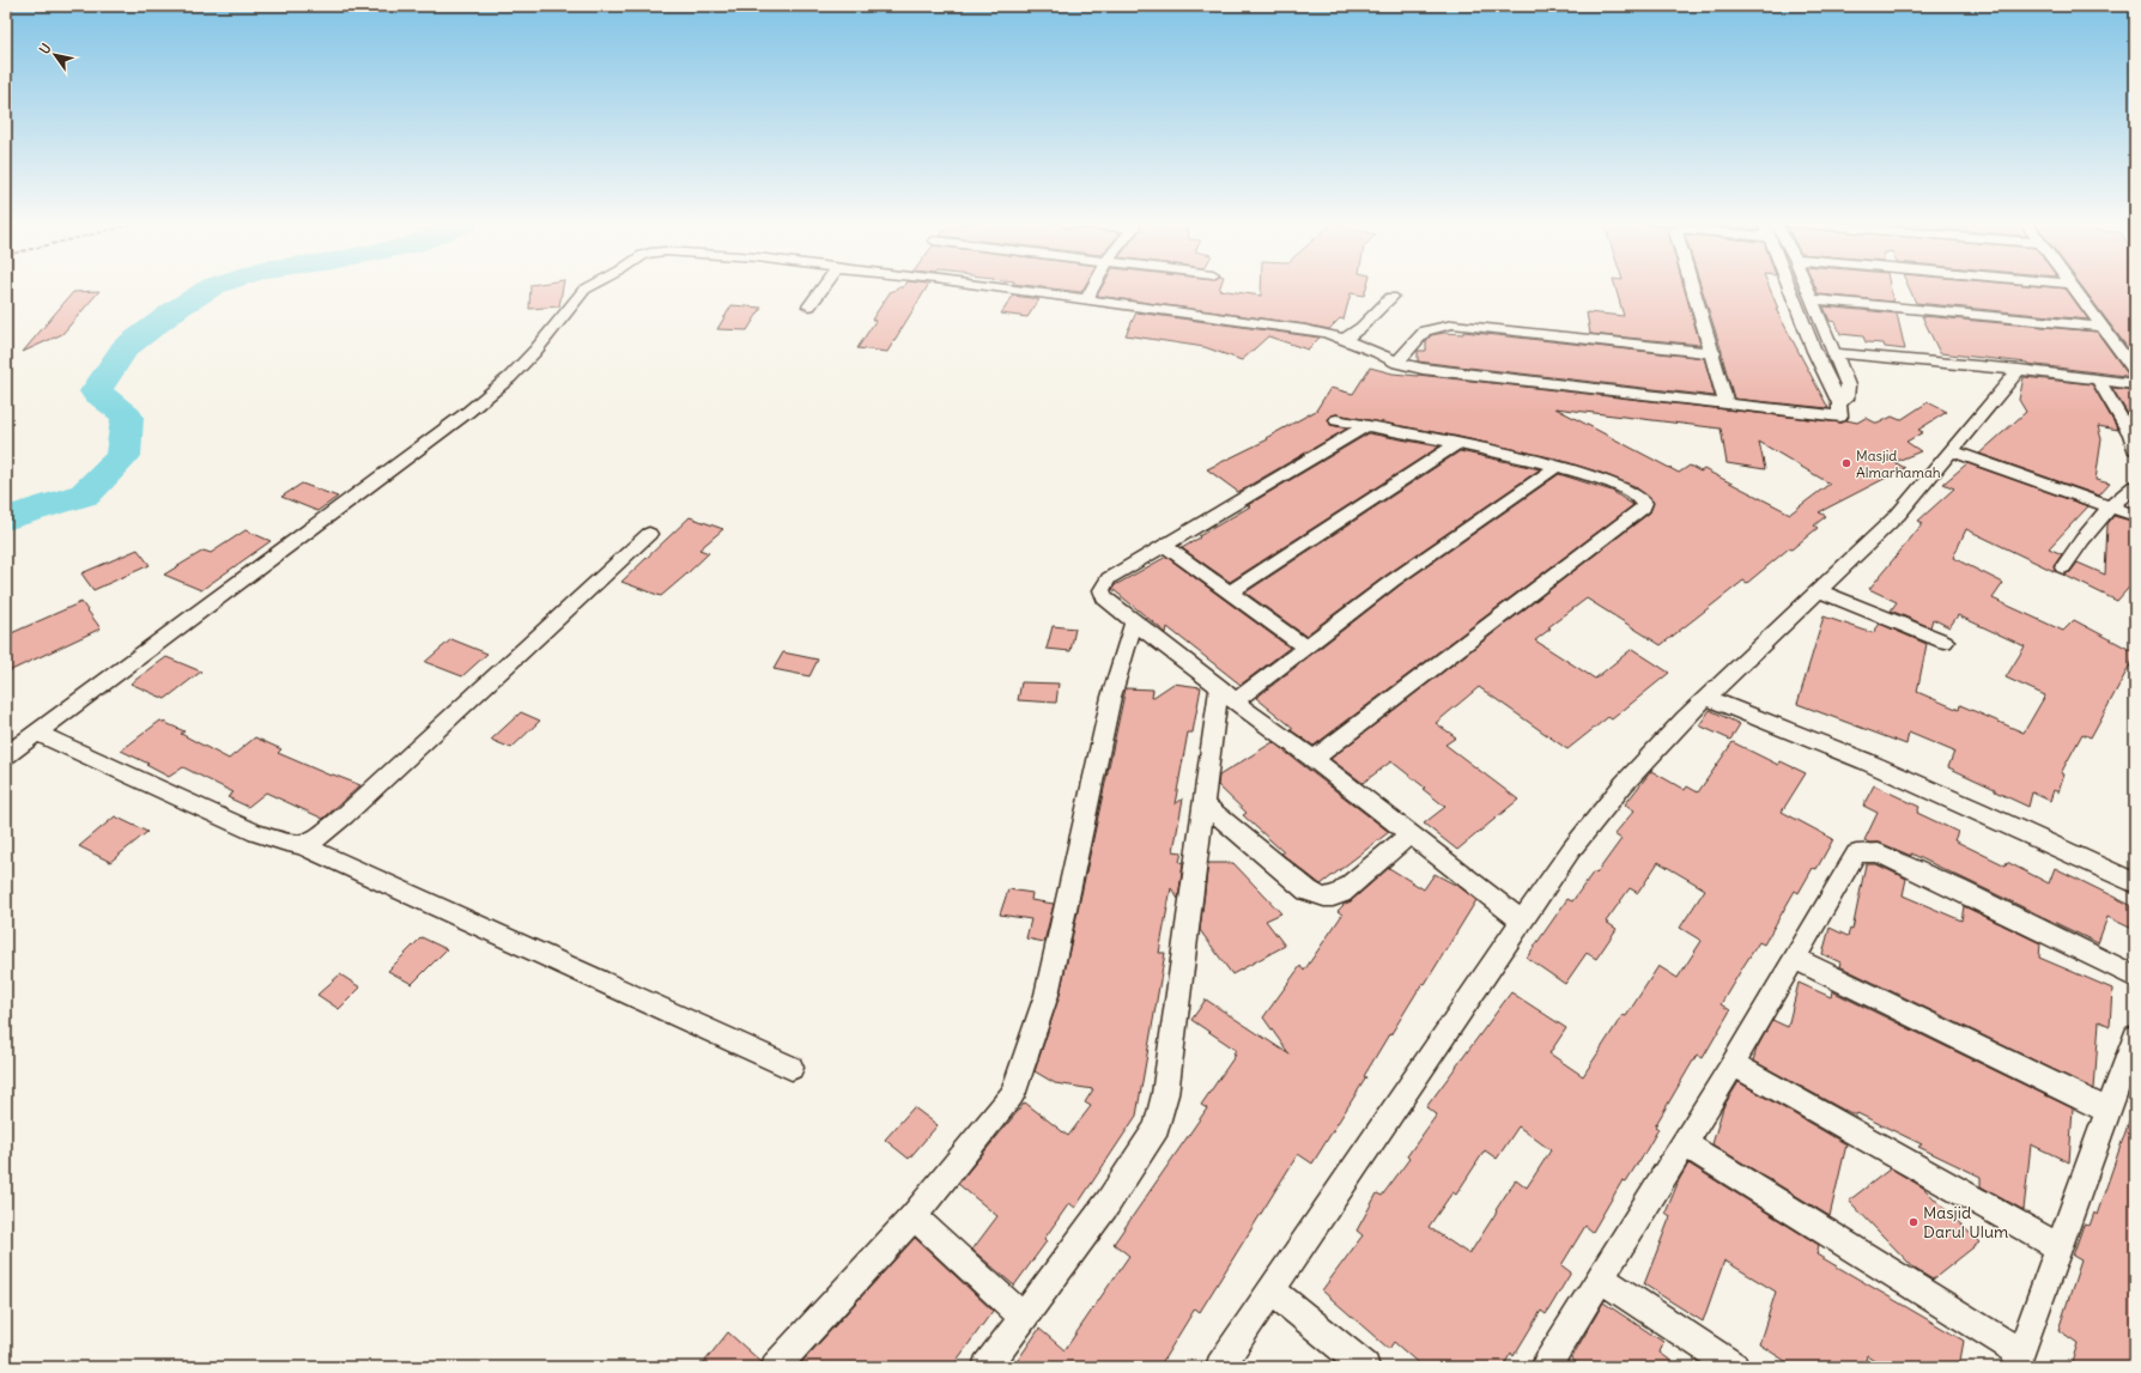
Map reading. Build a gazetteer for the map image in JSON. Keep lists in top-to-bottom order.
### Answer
{
  "places": ["Masjid Almarhamah", "Masjid Darul Ulum"],
  "north": "top left"
}
